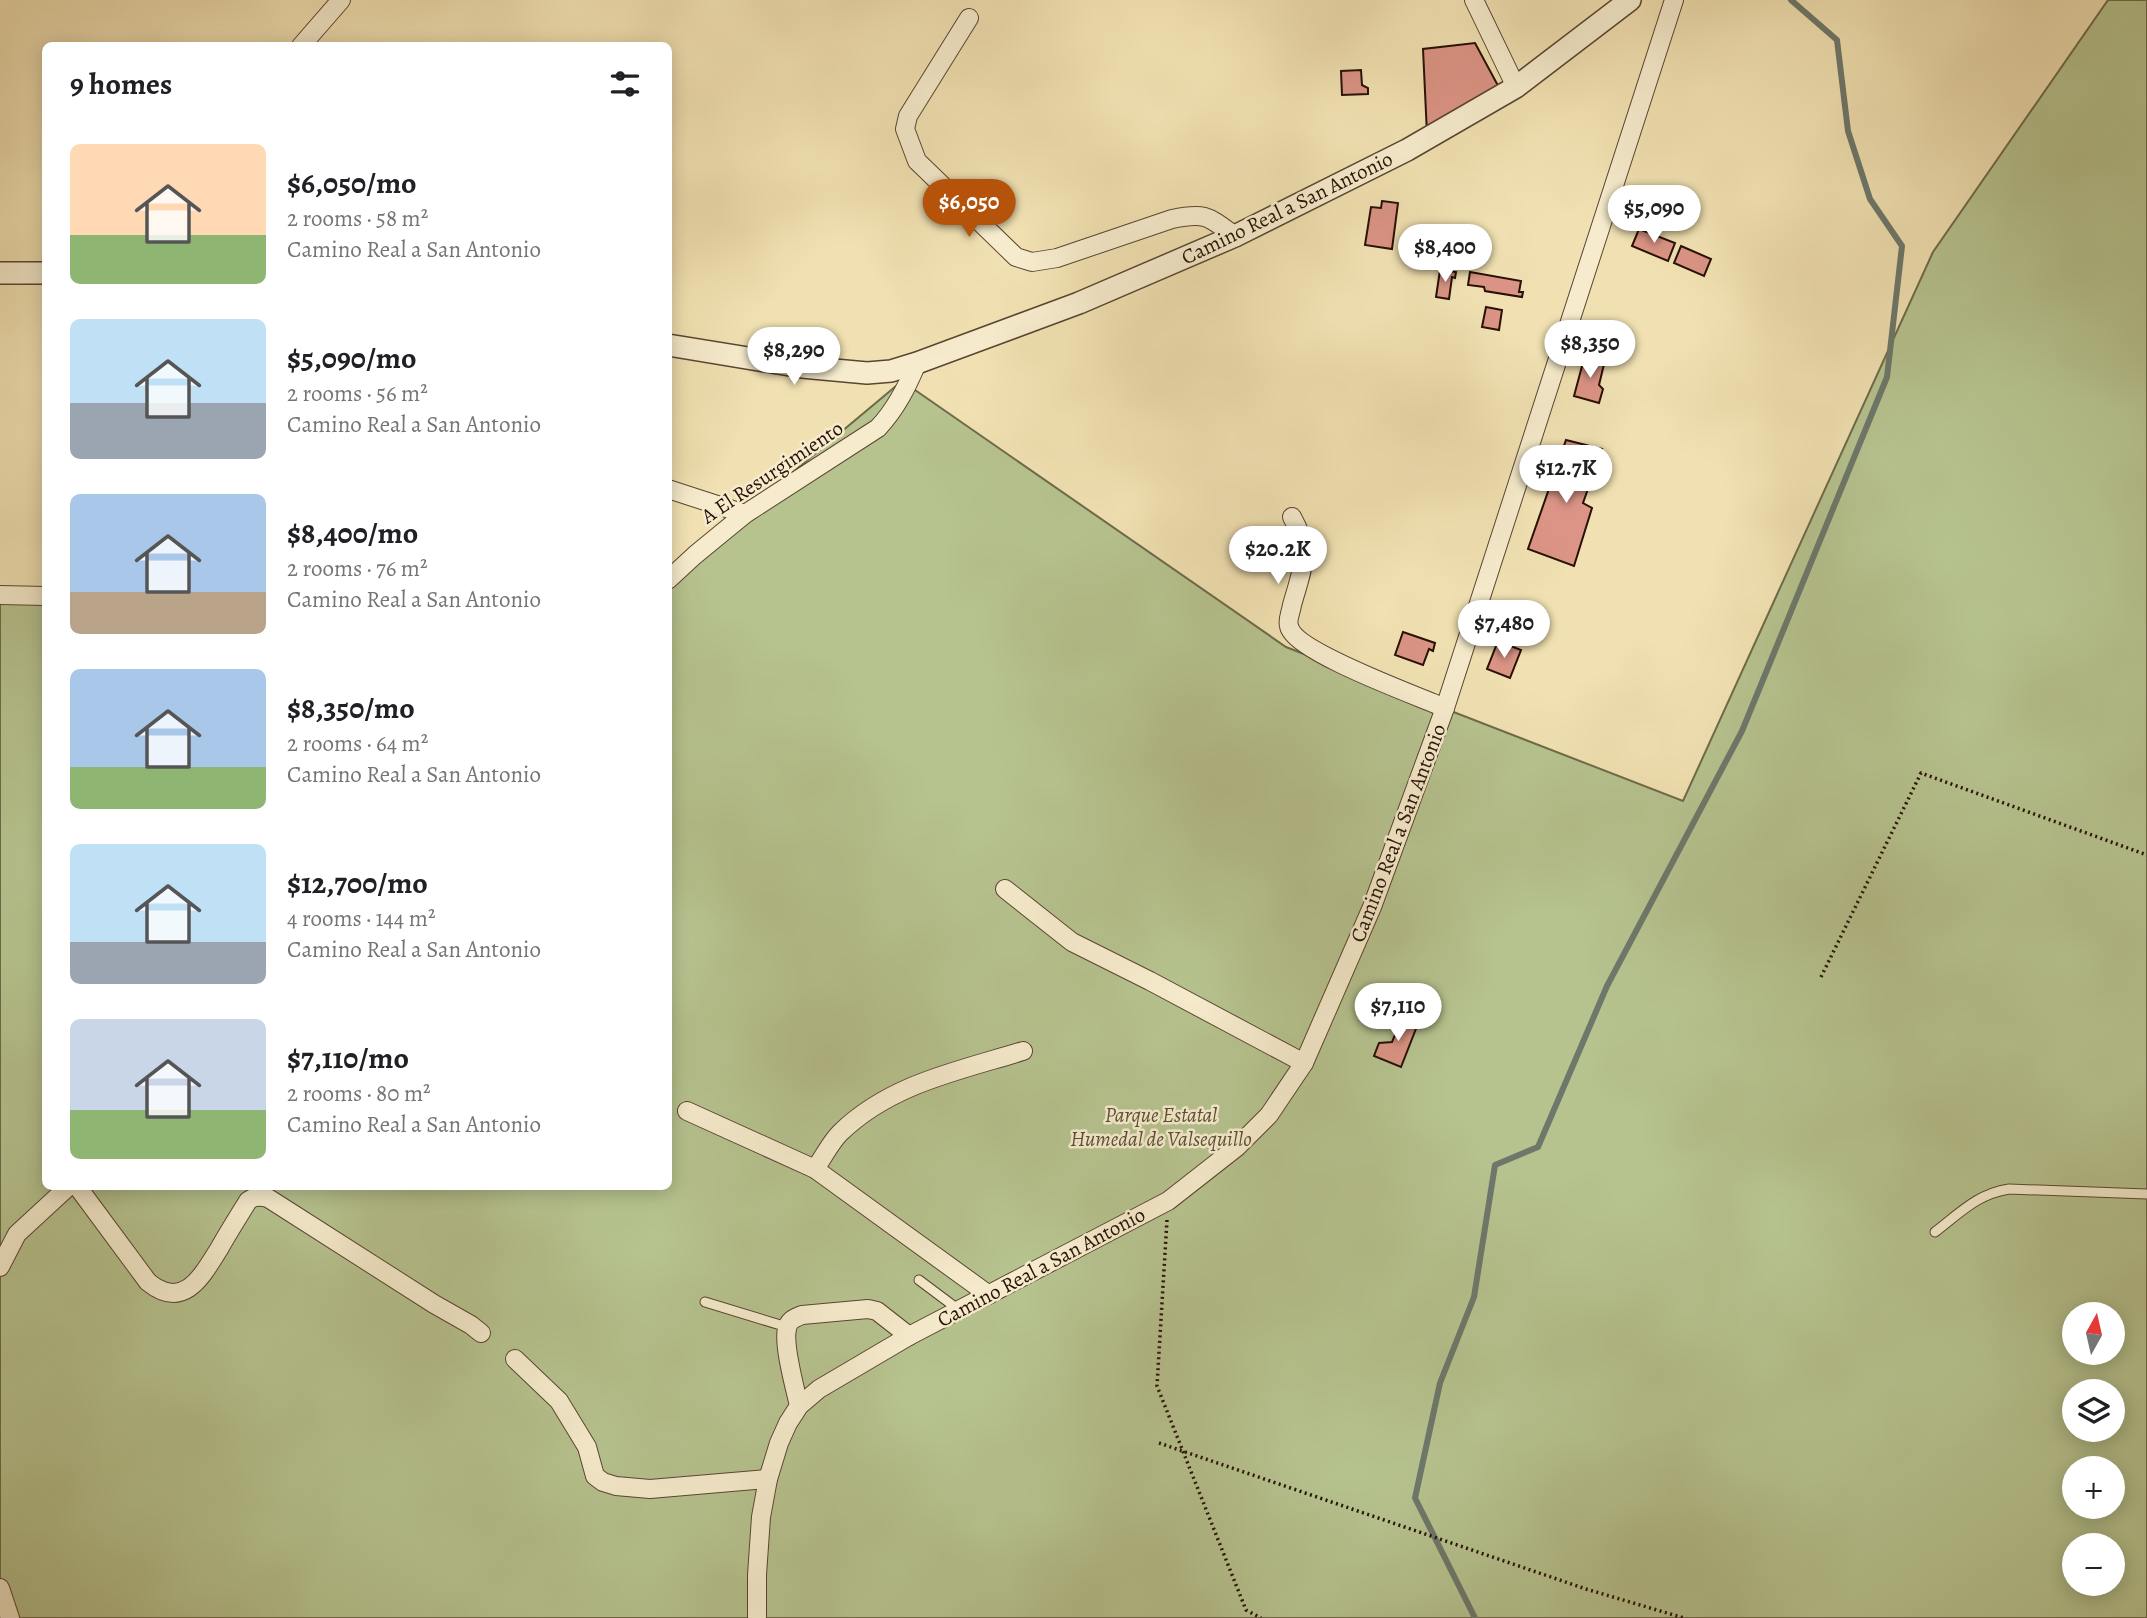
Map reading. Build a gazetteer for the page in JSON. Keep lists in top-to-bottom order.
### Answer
{
  "streets": {
    "street": ["Camino Real a San Antonio", "A El Resurgimiento"]
  },
  "crossings": [
    ["Camino Real a San Antonio", "A El Resurgimiento"]
  ],
  "parks": ["Parque Estatal Humedal de Valsequillo"],
  "north": "top",
  "page": {
    "heading": "9 homes",
    "list": [
      {
        "name": "$6,050/mo",
        "note": "2 rooms · 58 m² · Camino Real a San Antonio"
      },
      {
        "name": "$5,090/mo",
        "note": "2 rooms · 56 m² · Camino Real a San Antonio"
      },
      {
        "name": "$8,400/mo",
        "note": "2 rooms · 76 m² · Camino Real a San Antonio"
      },
      {
        "name": "$8,350/mo",
        "note": "2 rooms · 64 m² · Camino Real a San Antonio"
      },
      {
        "name": "$12,700/mo",
        "note": "4 rooms · 144 m² · Camino Real a San Antonio"
      },
      {
        "name": "$7,110/mo",
        "note": "2 rooms · 80 m² · Camino Real a San Antonio"
      }
    ],
    "price": [
      "$6,050",
      "$5,090",
      "$8,400",
      "$8,350",
      "$8,290",
      "$12.7K",
      "$20.2K",
      "$7,480",
      "$7,110"
    ],
    "map_buttons": ["+", "−"]
  }
}
